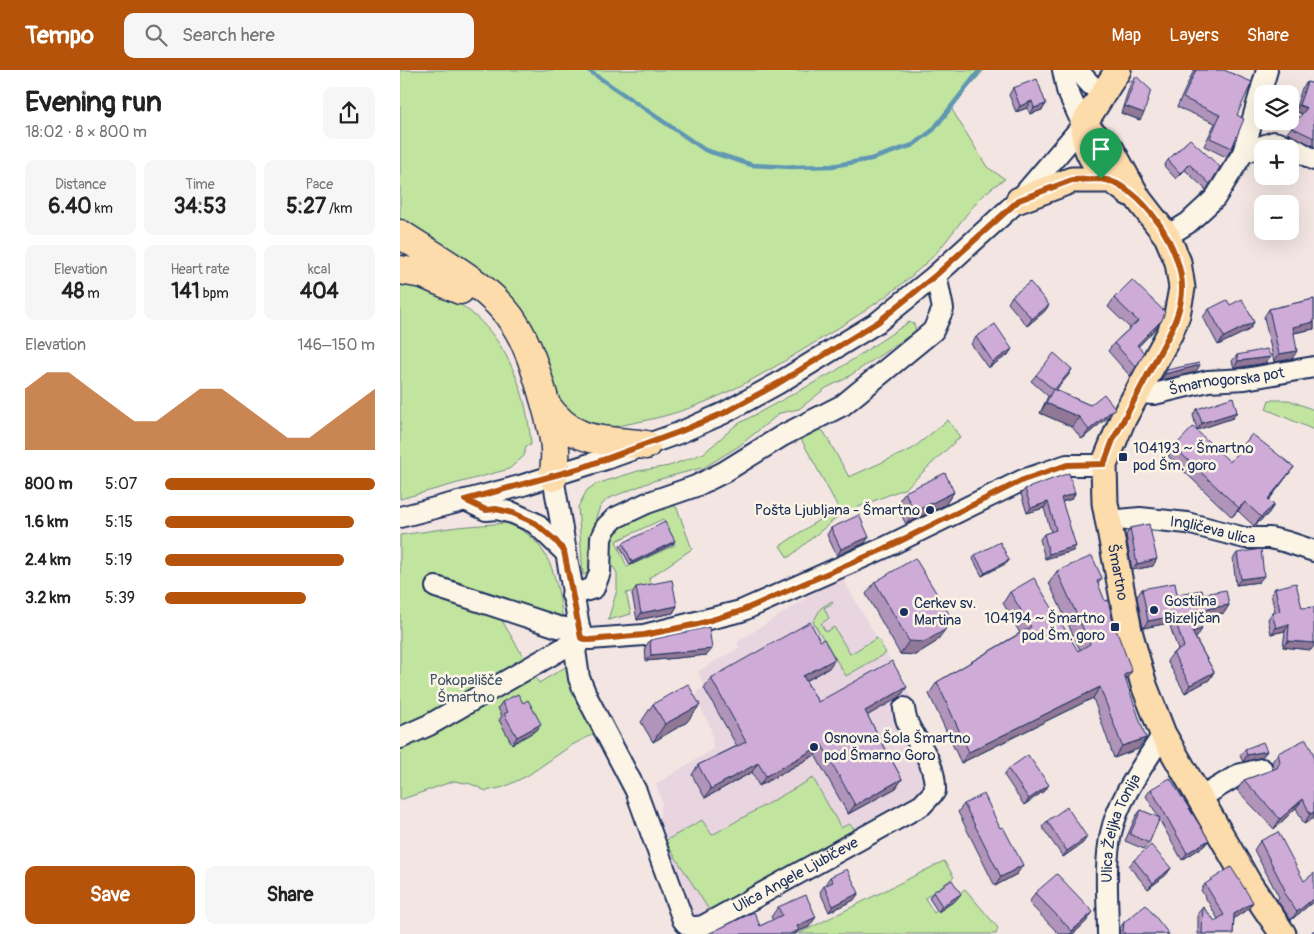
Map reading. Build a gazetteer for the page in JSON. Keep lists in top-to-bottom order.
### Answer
{
  "streets": {
    "main road": ["Šmartno"],
    "street": [
      "Šmarnogorska pot",
      "Ingličeva ulica",
      "Ulica Željka Tonija",
      "Ulica Angele Ljubičeve"
    ]
  },
  "crossings": [
    ["Šmarnogorska pot", "Šmartno"],
    ["Ingličeva ulica", "Šmartno"],
    ["Šmartno", "Ulica Željka Tonija"]
  ],
  "parks": ["Pokopališče Šmartno"],
  "places": {
    "transit": ["104193 ~ Šmartno pod Šm. goro", "104194 ~ Šmartno pod Šm. goro"],
    "other": [
      "Pošta Ljubljana - Šmartno",
      "Gostilna Bizeljčan",
      "Cerkev sv. Martina",
      "Osnovna Šola Šmartno pod Šmarno Goro"
    ]
  },
  "page": {
    "header": "Tempo",
    "search": "Search here",
    "nav": ["Map", "Layers", "Share"],
    "heading": ["Evening run", "18:02 · 8 × 800 m"],
    "map_buttons": ["+", "−"],
    "stats": [
      ["Distance", "6.40 km"],
      ["Time", "34:53"],
      ["Pace", "5:27 /km"],
      ["Elevation", "48 m"],
      ["Heart rate", "141 bpm"],
      ["kcal", "404"]
    ],
    "chart": ["Elevation", "146–150 m"],
    "list": [
      {
        "name": "800 m",
        "note": "5:07"
      },
      {
        "name": "1.6 km",
        "note": "5:15"
      },
      {
        "name": "2.4 km",
        "note": "5:19"
      },
      {
        "name": "3.2 km",
        "note": "5:39"
      }
    ],
    "buttons": ["Save", "Share"]
  }
}
